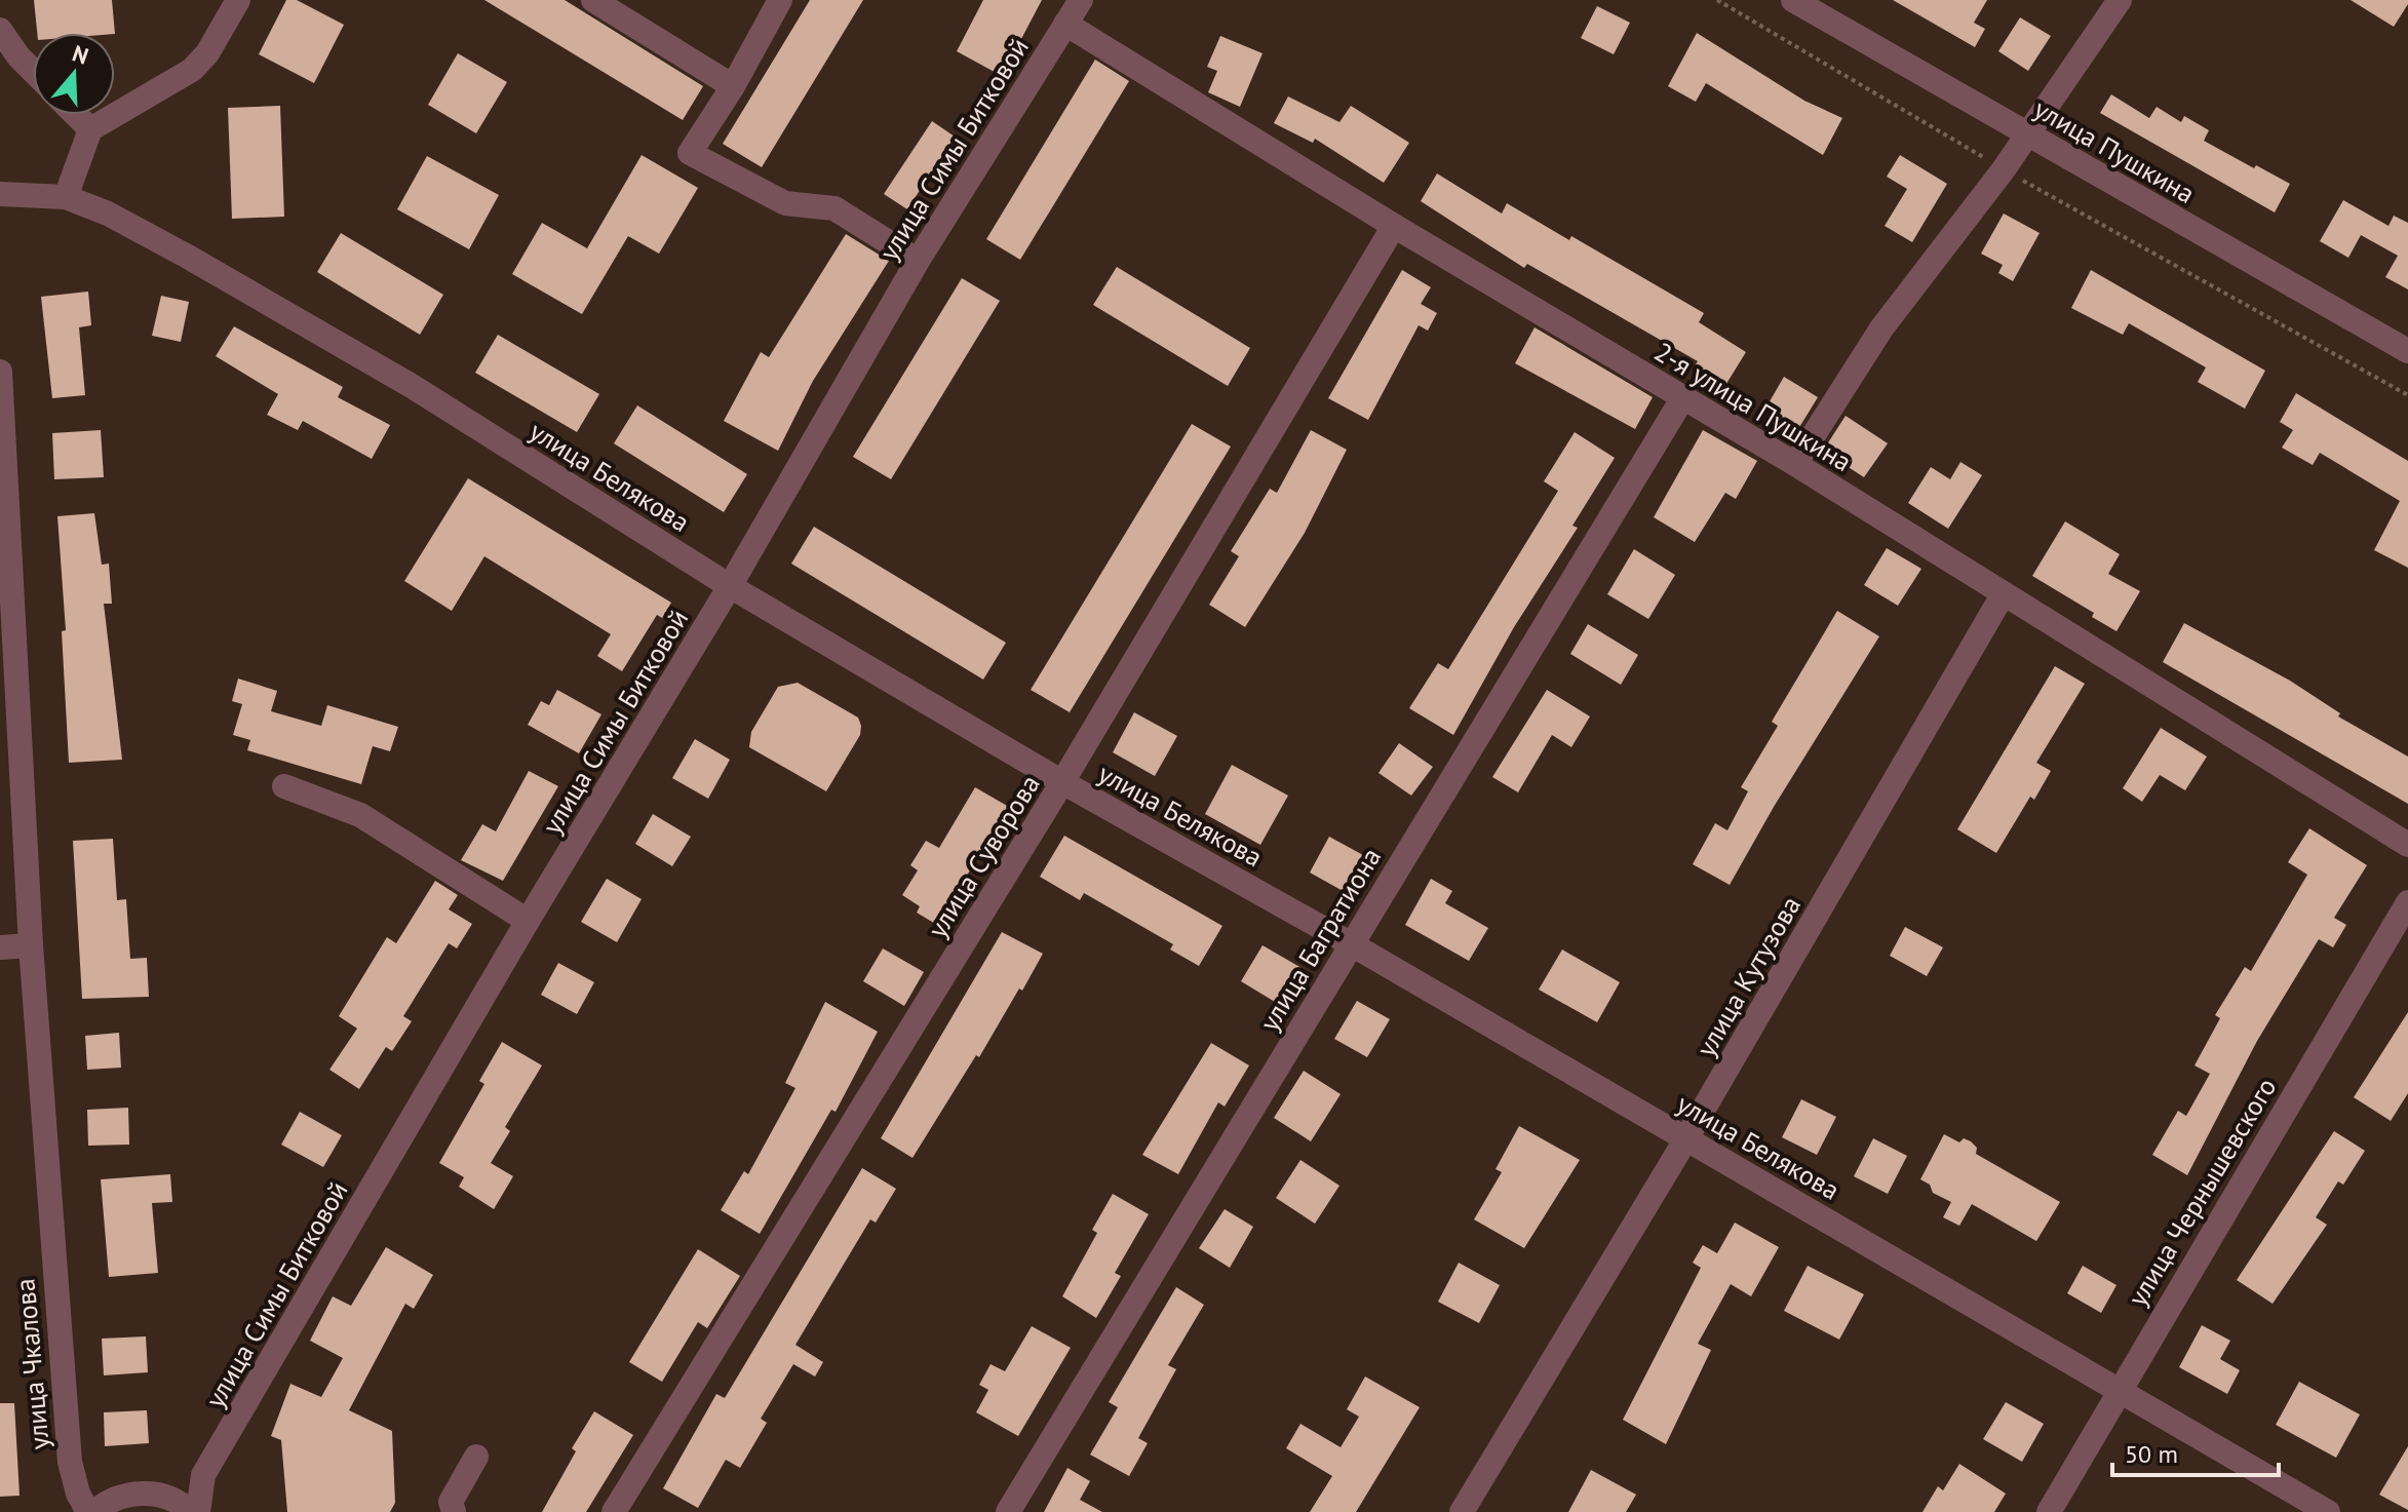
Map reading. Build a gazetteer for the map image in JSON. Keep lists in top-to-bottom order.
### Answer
{
  "streets": {
    "street": [
      "улица Симы Битковой",
      "улица Пушкина",
      "2-я улица Пушкина",
      "улица Белякова",
      "улица Суворова",
      "улица Багратиона",
      "улица Кутузова",
      "улица Чернышевского",
      "улица Чкалова"
    ]
  },
  "crossings": [
    ["улица Симы Битковой", "2-я улица Пушкина"],
    ["улица Симы Битковой", "улица Белякова"],
    ["2-я улица Пушкина", "улица Суворова"],
    ["2-я улица Пушкина", "улица Багратиона"],
    ["2-я улица Пушкина", "улица Кутузова"],
    ["улица Белякова", "улица Суворова"],
    ["улица Белякова", "улица Багратиона"],
    ["улица Белякова", "улица Кутузова"],
    ["улица Белякова", "улица Чернышевского"]
  ],
  "scale_bar": "50 m",
  "north": "top"
}
